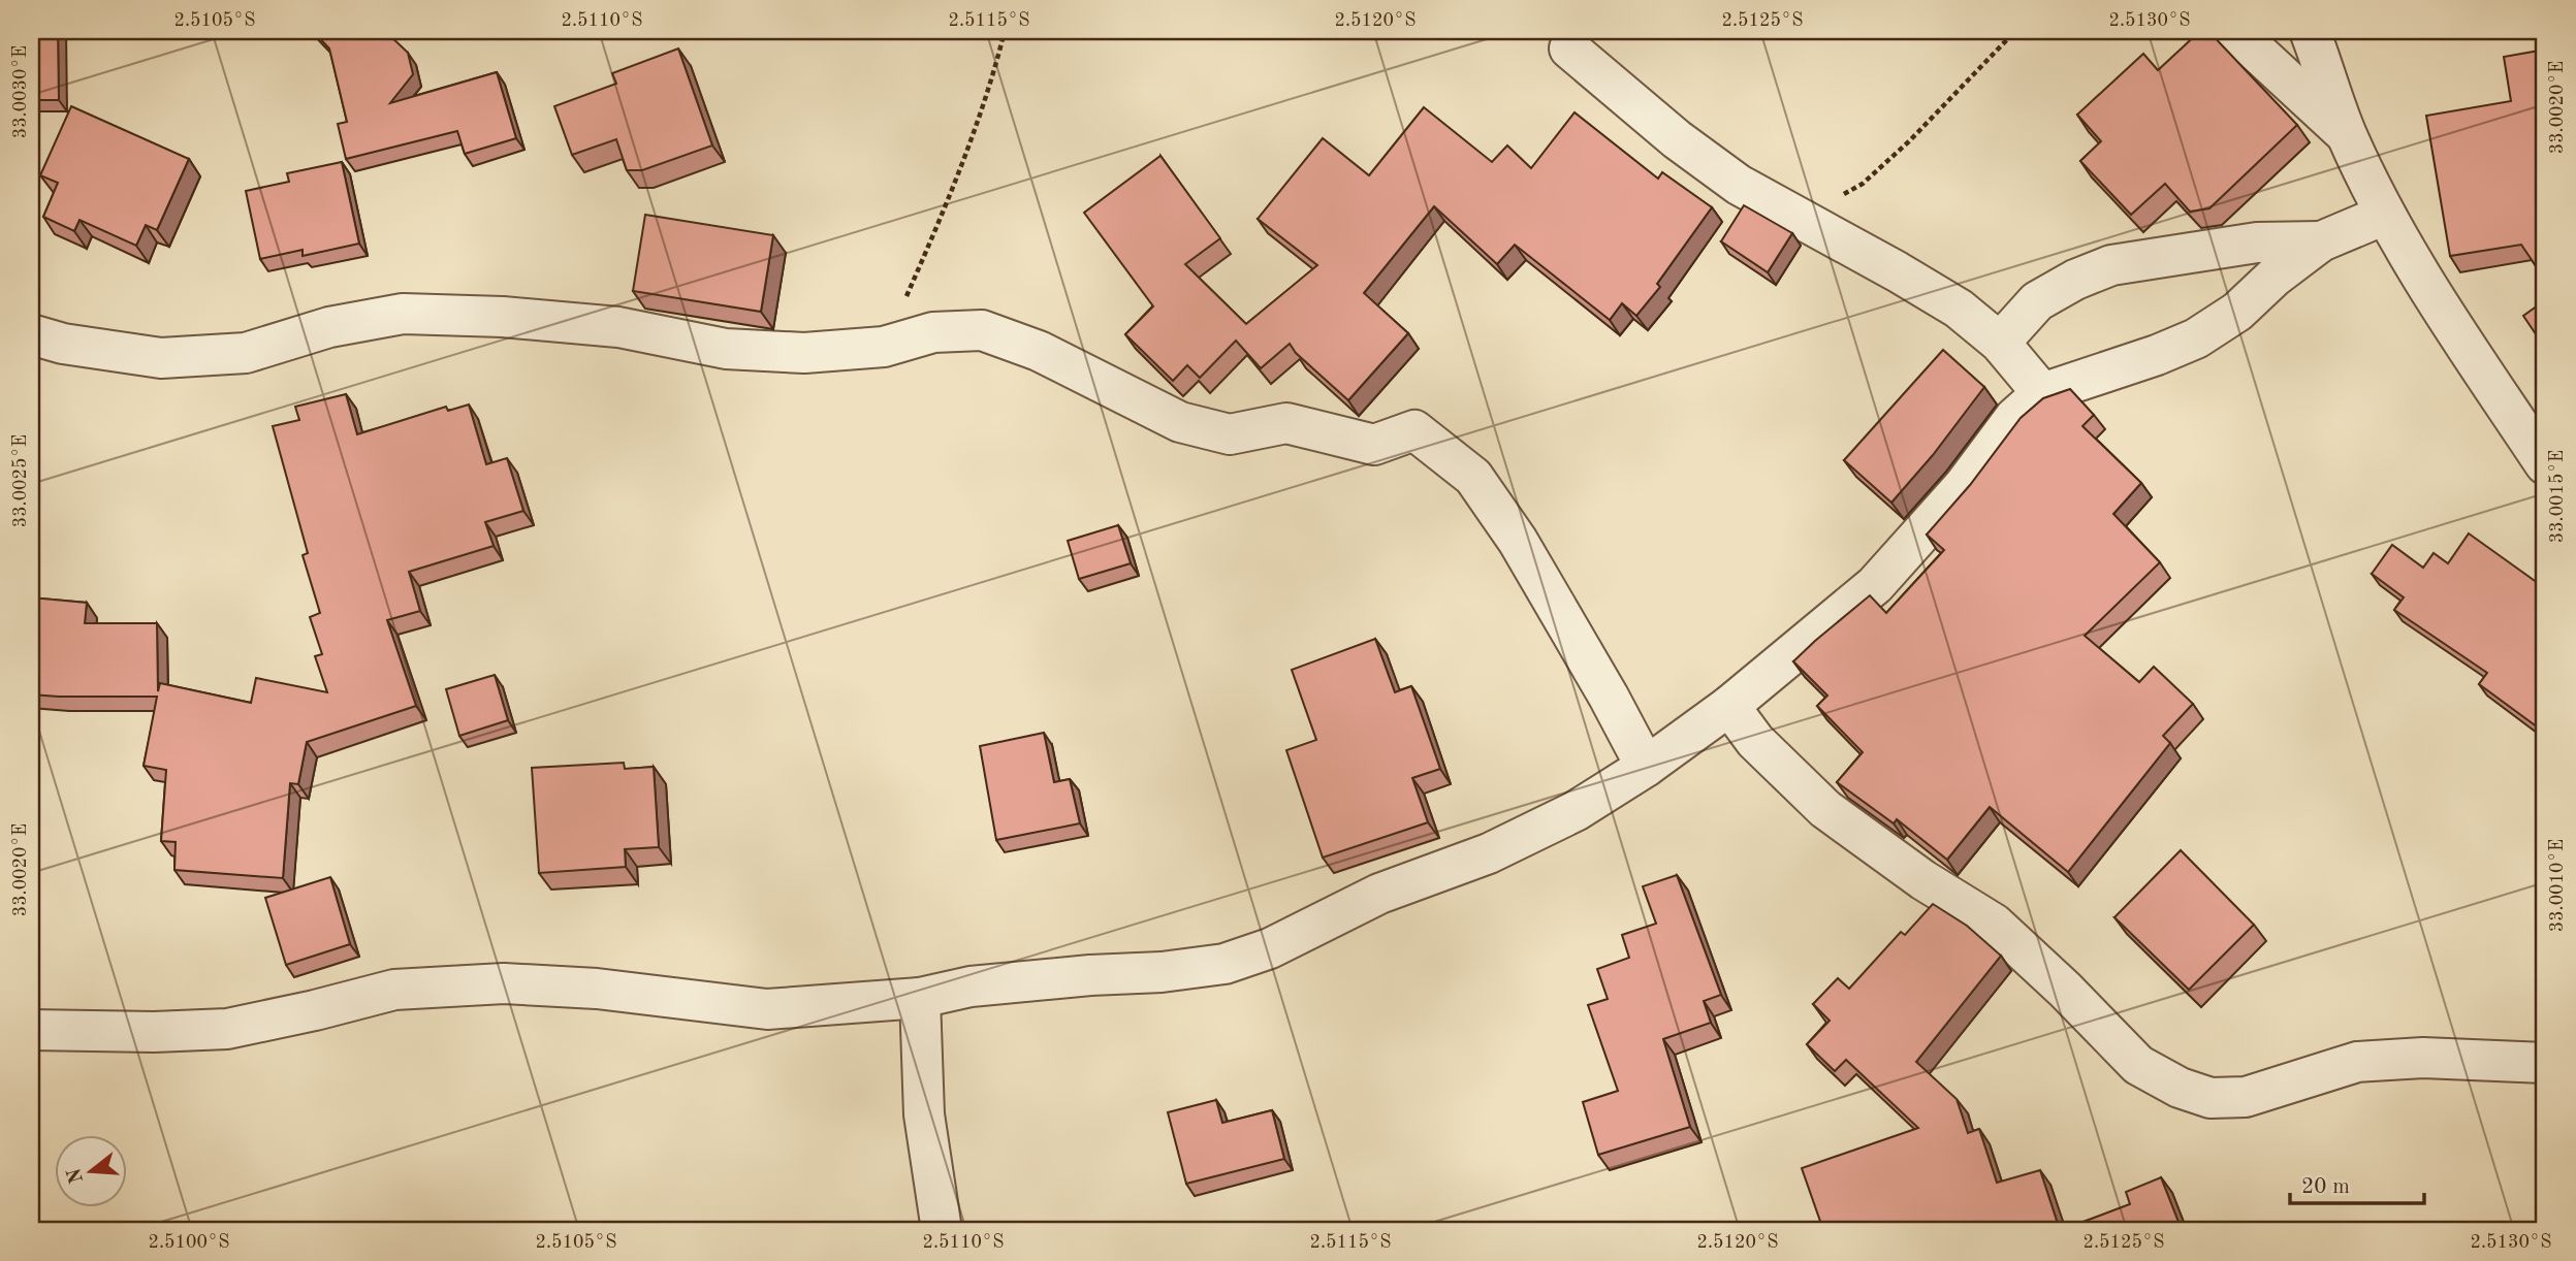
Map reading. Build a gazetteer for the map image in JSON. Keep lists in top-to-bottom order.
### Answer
{
  "scale_bar": "20 m",
  "north": "left",
  "coordinates": [
    "2.5105°S",
    "2.5110°S",
    "2.5115°S",
    "2.5120°S",
    "2.5125°S",
    "2.5130°S",
    "33.0030°E",
    "33.0020°E",
    "33.0025°E",
    "33.0015°E",
    "33.0010°E",
    "2.5100°S"
  ]
}
